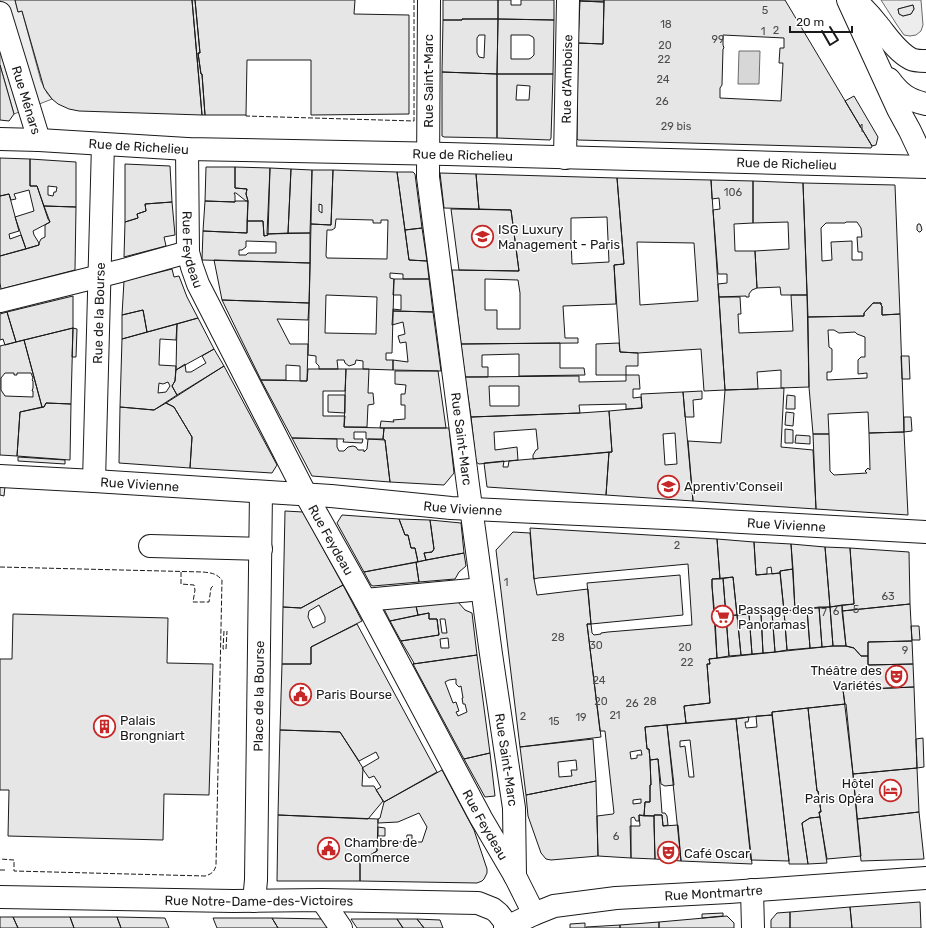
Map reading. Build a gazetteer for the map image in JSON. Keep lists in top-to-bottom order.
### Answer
{
  "streets": {
    "street": [
      "Rue d'Amboise",
      "Rue Saint-Marc",
      "Rue Ménars",
      "Rue de Richelieu",
      "Rue Feydeau",
      "Rue de la Bourse",
      "Rue Vivienne",
      "Place de la Bourse",
      "Rue Montmartre",
      "Rue Notre-Dame-des-Victoires"
    ]
  },
  "crossings": [
    ["Rue d'Amboise", "Rue de Richelieu"],
    ["Rue Saint-Marc", "Rue de Richelieu"],
    ["Rue Saint-Marc", "Rue Feydeau"],
    ["Rue Saint-Marc", "Rue Vivienne"],
    ["Rue Ménars", "Rue de Richelieu"],
    ["Rue de Richelieu", "Rue Feydeau"],
    ["Rue de Richelieu", "Rue de la Bourse"],
    ["Rue Feydeau", "Rue Vivienne"],
    ["Rue Feydeau", "Rue Montmartre"],
    ["Rue de la Bourse", "Rue Vivienne"],
    ["Rue Vivienne", "Place de la Bourse"],
    ["Place de la Bourse", "Rue Notre-Dame-des-Victoires"],
    ["Rue Montmartre", "Rue Notre-Dame-des-Victoires"]
  ],
  "places": {
    "school or university": ["ISG Luxury Management - Paris", "Aprentiv'Conseil"],
    "supermarket": ["Passage des Panoramas"],
    "theatre": ["Théâtre des Variétés", "Café Oscar"],
    "public building": ["Paris Bourse", "Chambre de Commerce"],
    "building": ["Palais Brongniart"],
    "hotel": ["Hôtel Paris Opéra"]
  },
  "house_numbers": [
    "5",
    "18",
    "2",
    "1",
    "99",
    "20",
    "22",
    "24",
    "26",
    "29 bis",
    "1",
    "106",
    "2",
    "1",
    "63",
    "5",
    "6",
    "7",
    "28",
    "30",
    "20",
    "9",
    "22",
    "24",
    "20",
    "28",
    "26",
    "21",
    "2",
    "19",
    "15",
    "6"
  ],
  "scale_bar": "20 m"
}
